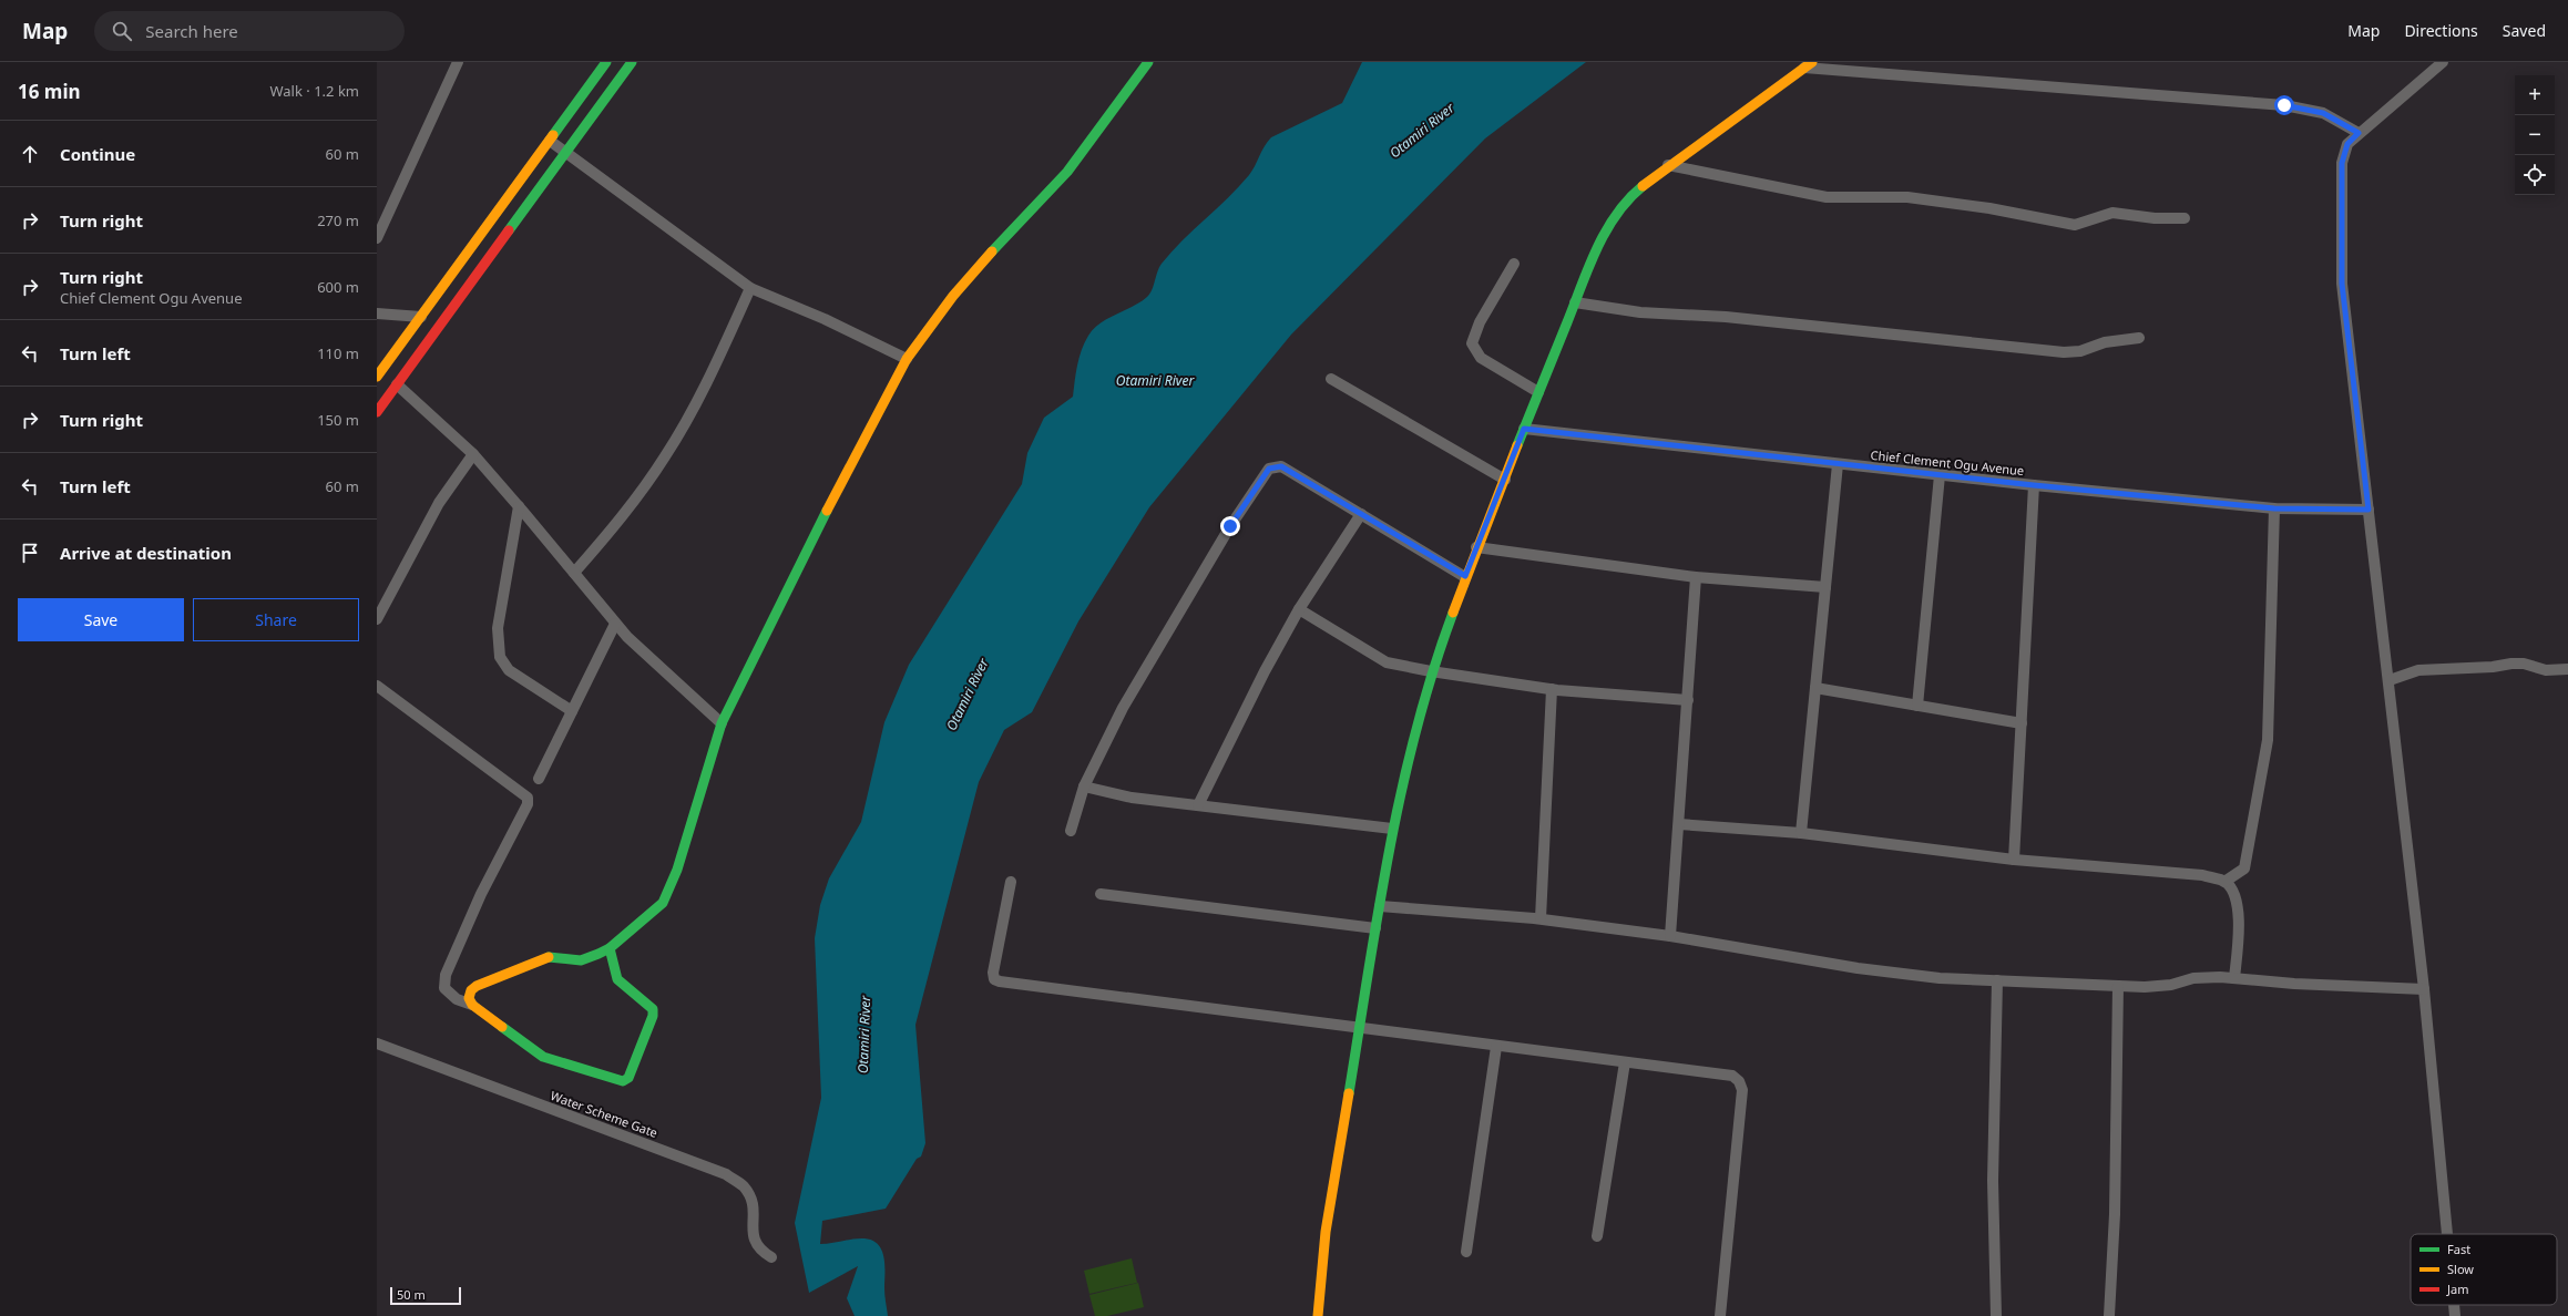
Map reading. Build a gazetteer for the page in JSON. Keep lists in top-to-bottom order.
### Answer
{
  "streets": {
    "street": ["Chief Clement Ogu Avenue", "Water Scheme Gate"]
  },
  "water": ["Otamiri River"],
  "legend": ["Fast", "Slow", "Jam"],
  "scale_bar": "50 m",
  "page": {
    "header": "Map",
    "search": "Search here",
    "nav": ["Map", "Directions", "Saved"],
    "heading": ["16 min", "Walk · 1.2 km"],
    "map_buttons": ["+", "−"],
    "list": [
      ["Continue", "60 m"],
      ["Turn right", "270 m"],
      ["Turn right", "Chief Clement Ogu Avenue", "600 m"],
      ["Turn left", "110 m"],
      ["Turn right", "150 m"],
      ["Turn left", "60 m"],
      "Arrive at destination"
    ],
    "buttons": ["Save", "Share"],
    "scale": "50 m"
  }
}
